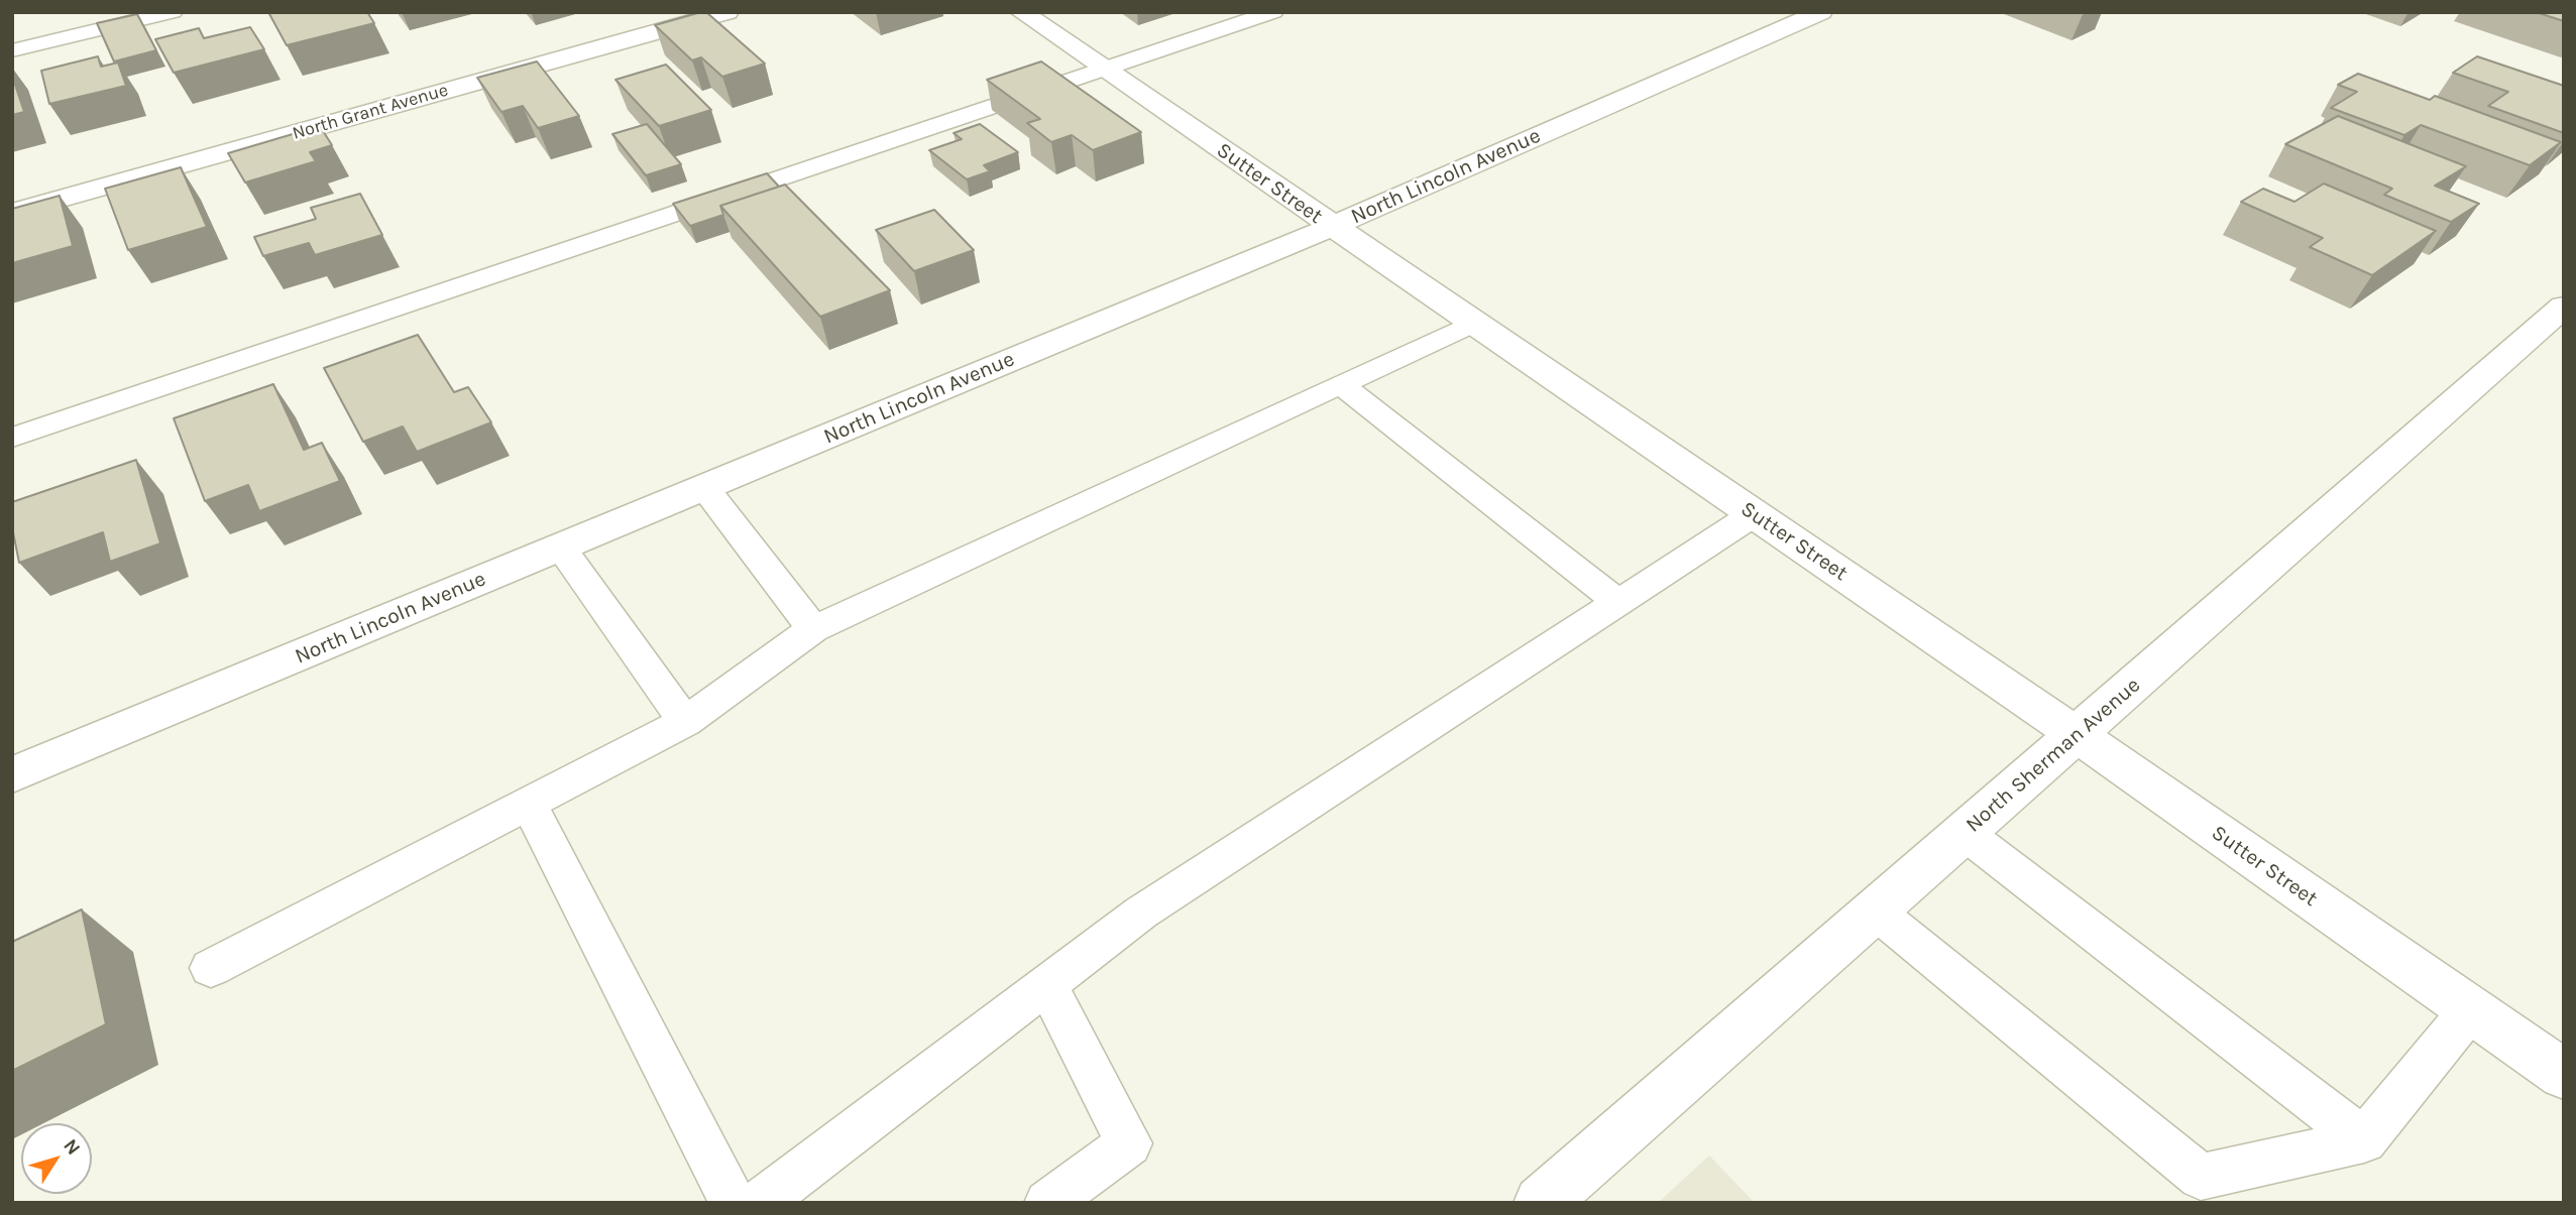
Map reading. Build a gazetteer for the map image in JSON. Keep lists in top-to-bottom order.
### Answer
{
  "streets": {
    "street": [
      "North Grant Avenue",
      "North Lincoln Avenue",
      "Sutter Street",
      "North Sherman Avenue"
    ]
  },
  "crossings": [
    ["North Lincoln Avenue", "Sutter Street"],
    ["Sutter Street", "North Sherman Avenue"]
  ],
  "north": "top right"
}
